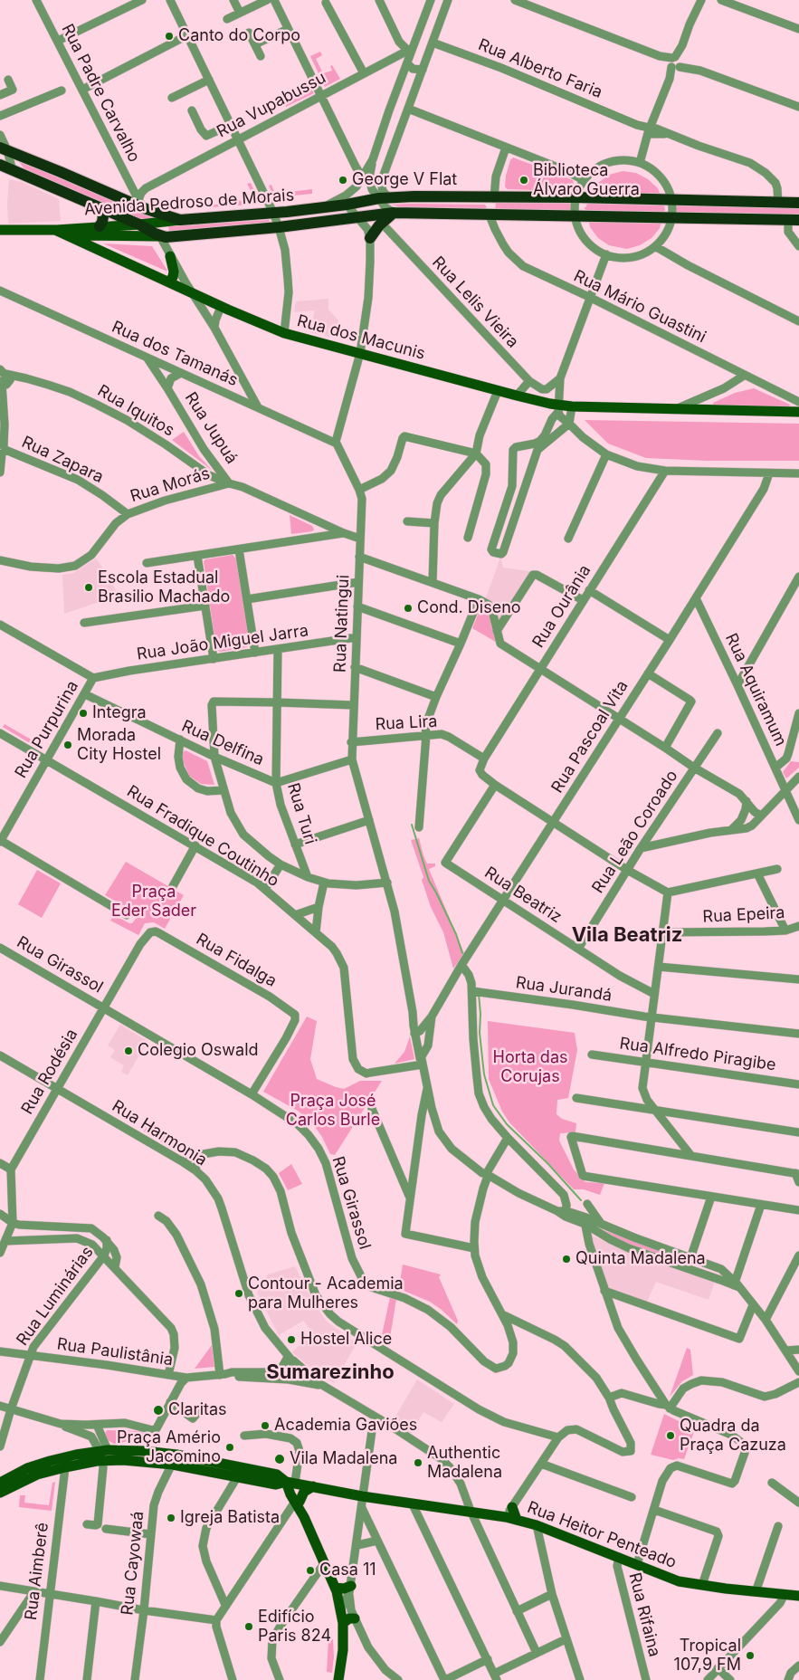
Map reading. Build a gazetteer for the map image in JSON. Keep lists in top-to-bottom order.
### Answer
{
  "streets": {
    "highway": ["Avenida Pedroso de Morais"],
    "main road": ["Rua dos Macunis", "Rua Heitor Penteado"],
    "street": [
      "Rua Alberto Faria",
      "Rua Padre Carvalho",
      "Rua Vupabussu",
      "Rua Lelis Vieira",
      "Rua Mário Guastini",
      "Rua dos Tamanás",
      "Rua Iquitos",
      "Rua Jupuá",
      "Rua Zapara",
      "Rua Morás",
      "Rua Ourânia",
      "Rua Natingui",
      "Rua João Miguel Jarra",
      "Rua Aquiramum",
      "Rua Lira",
      "Rua Purpurina",
      "Rua Pascoal Vita",
      "Rua Delfina",
      "Rua Turi",
      "Rua Leão Coroado",
      "Rua Fradique Coutinho",
      "Rua Beatriz",
      "Rua Epeira",
      "Rua Fidalga",
      "Rua Girassol",
      "Rua Jurandá",
      "Rua Alfredo Piragibe",
      "Rua Rodésia",
      "Rua Harmonia",
      "Rua Luminárias",
      "Rua Paulistânia",
      "Rua Cayowaá",
      "Rua Aimberê",
      "Rua Rifaina"
    ]
  },
  "crossings": [
    ["Avenida Pedroso de Morais", "Rua dos Macunis"],
    ["Rua Mário Guastini", "Rua dos Macunis"],
    ["Rua dos Tamanás", "Rua Jupuá"],
    ["Rua dos Tamanás", "Rua Natingui"],
    ["Rua Iquitos", "Rua Jupuá"],
    ["Rua Iquitos", "Rua Morás"],
    ["Rua Jupuá", "Rua Morás"],
    ["Rua Zapara", "Rua Morás"],
    ["Rua Morás", "Rua Natingui"],
    ["Rua Ourânia", "Rua Lira"],
    ["Rua Natingui", "Rua João Miguel Jarra"],
    ["Rua Natingui", "Rua Lira"],
    ["Rua Natingui", "Rua Pascoal Vita"],
    ["Rua Natingui", "Rua Delfina"],
    ["Rua Natingui", "Rua Fradique Coutinho"],
    ["Rua João Miguel Jarra", "Rua Purpurina"],
    ["Rua João Miguel Jarra", "Rua Turi"],
    ["Rua Aquiramum", "Rua Pascoal Vita"],
    ["Rua Purpurina", "Rua Delfina"],
    ["Rua Purpurina", "Rua Fradique Coutinho"],
    ["Rua Pascoal Vita", "Rua Fradique Coutinho"],
    ["Rua Pascoal Vita", "Rua Beatriz"],
    ["Rua Delfina", "Rua Turi"],
    ["Rua Leão Coroado", "Rua Beatriz"],
    ["Rua Fidalga", "Rua Girassol"],
    ["Rua Fidalga", "Rua Rodésia"],
    ["Rua Girassol", "Rua Rodésia"],
    ["Rua Rodésia", "Rua Harmonia"],
    ["Rua Harmonia", "Rua Paulistânia"],
    ["Rua Luminárias", "Rua Paulistânia"],
    ["Rua Paulistânia", "Rua Heitor Penteado"],
    ["Rua Heitor Penteado", "Rua Cayowaá"],
    ["Rua Heitor Penteado", "Rua Aimberê"],
    ["Rua Heitor Penteado", "Rua Rifaina"]
  ],
  "districts": ["Vila Beatriz", "Sumarezinho"],
  "parks": ["Praça Eder Sader", "Horta das Corujas", "Praça José Carlos Burle"],
  "places": [
    "Canto do Corpo",
    "George V Flat",
    "Biblioteca Álvaro Guerra",
    "Escola Estadual Brasilio Machado",
    "Cond. Diseno",
    "Integra",
    "Morada City Hostel",
    "Colegio Oswald",
    "Quinta Madalena",
    "Contour - Academia para Mulheres",
    "Hostel Alice",
    "Claritas",
    "Academia Gaviões",
    "Quadra da Praça Cazuza",
    "Praça Amério Jacomino",
    "Vila Madalena",
    "Authentic Madalena",
    "Igreja Batista",
    "Casa 11",
    "Edifício Paris 824",
    "Tropical 107,9 FM"
  ]
}
